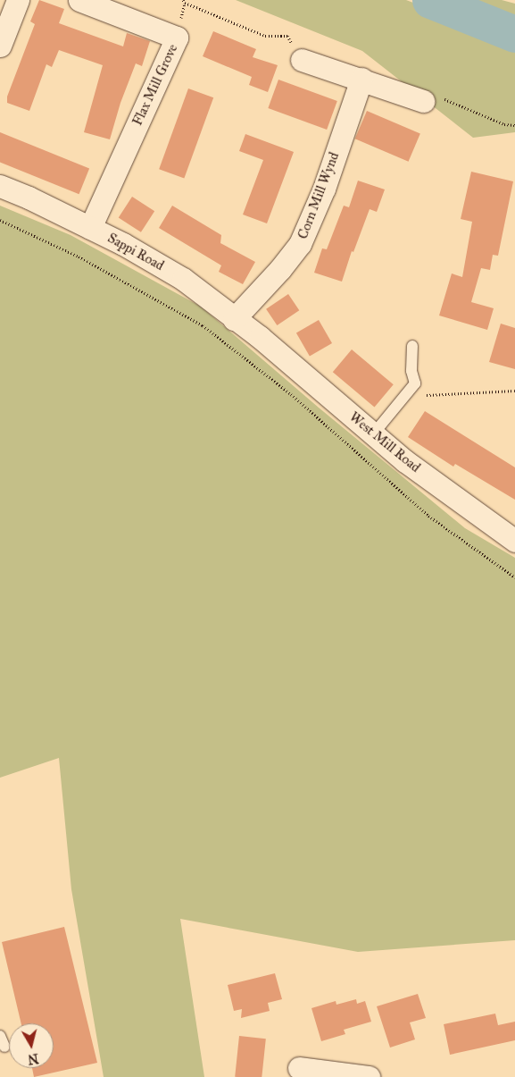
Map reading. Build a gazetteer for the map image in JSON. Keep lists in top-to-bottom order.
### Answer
{
  "streets": {
    "street": [
      "Flax Mill Grove",
      "Corn Mill Wynd",
      "Sappi Road",
      "West Mill Road"
    ]
  },
  "crossings": [
    ["Flax Mill Grove", "Sappi Road"],
    ["Corn Mill Wynd", "Sappi Road"],
    ["Sappi Road", "West Mill Road"]
  ],
  "north": "bottom"
}
